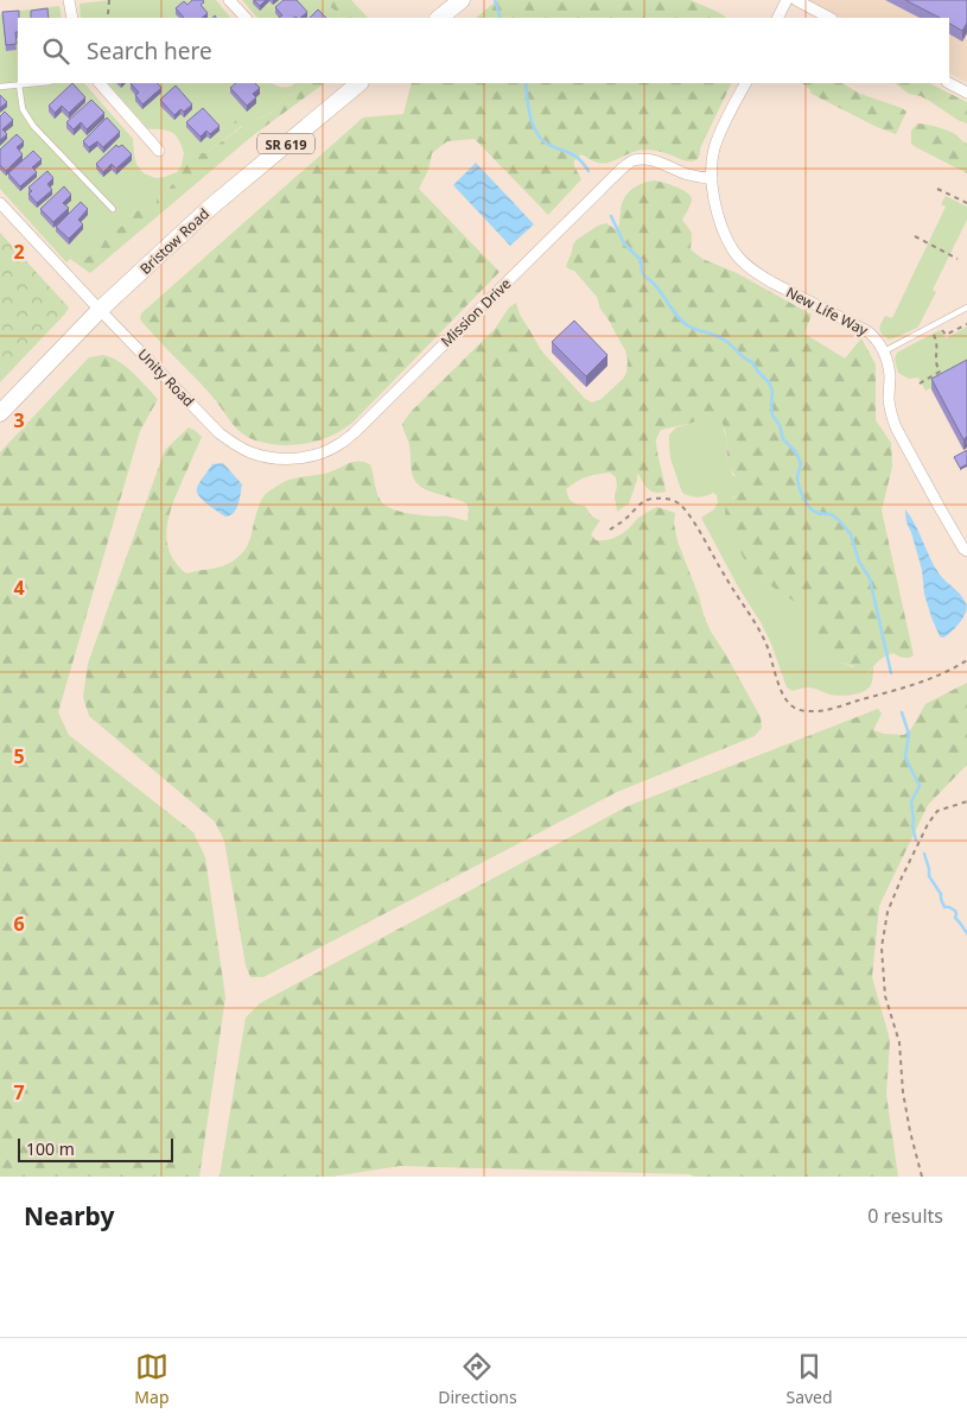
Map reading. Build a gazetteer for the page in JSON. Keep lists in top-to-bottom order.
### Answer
{
  "streets": {
    "main road": ["SR 619", "Bristow Road"],
    "street": ["New Life Way", "Mission Drive", "Unity Road"]
  },
  "crossings": [
    ["Bristow Road", "Unity Road"],
    ["New Life Way", "Mission Drive"],
    ["Mission Drive", "Unity Road"]
  ],
  "scale_bar": "100 m",
  "page": {
    "search": "Search here",
    "scale": "100 m",
    "heading": ["Nearby", "0 results"],
    "nav": ["Map", "Directions", "Saved"]
  },
  "grid": {
    "rows": [
      "2",
      "3",
      "4",
      "5",
      "6",
      "7"
    ]
  }
}
